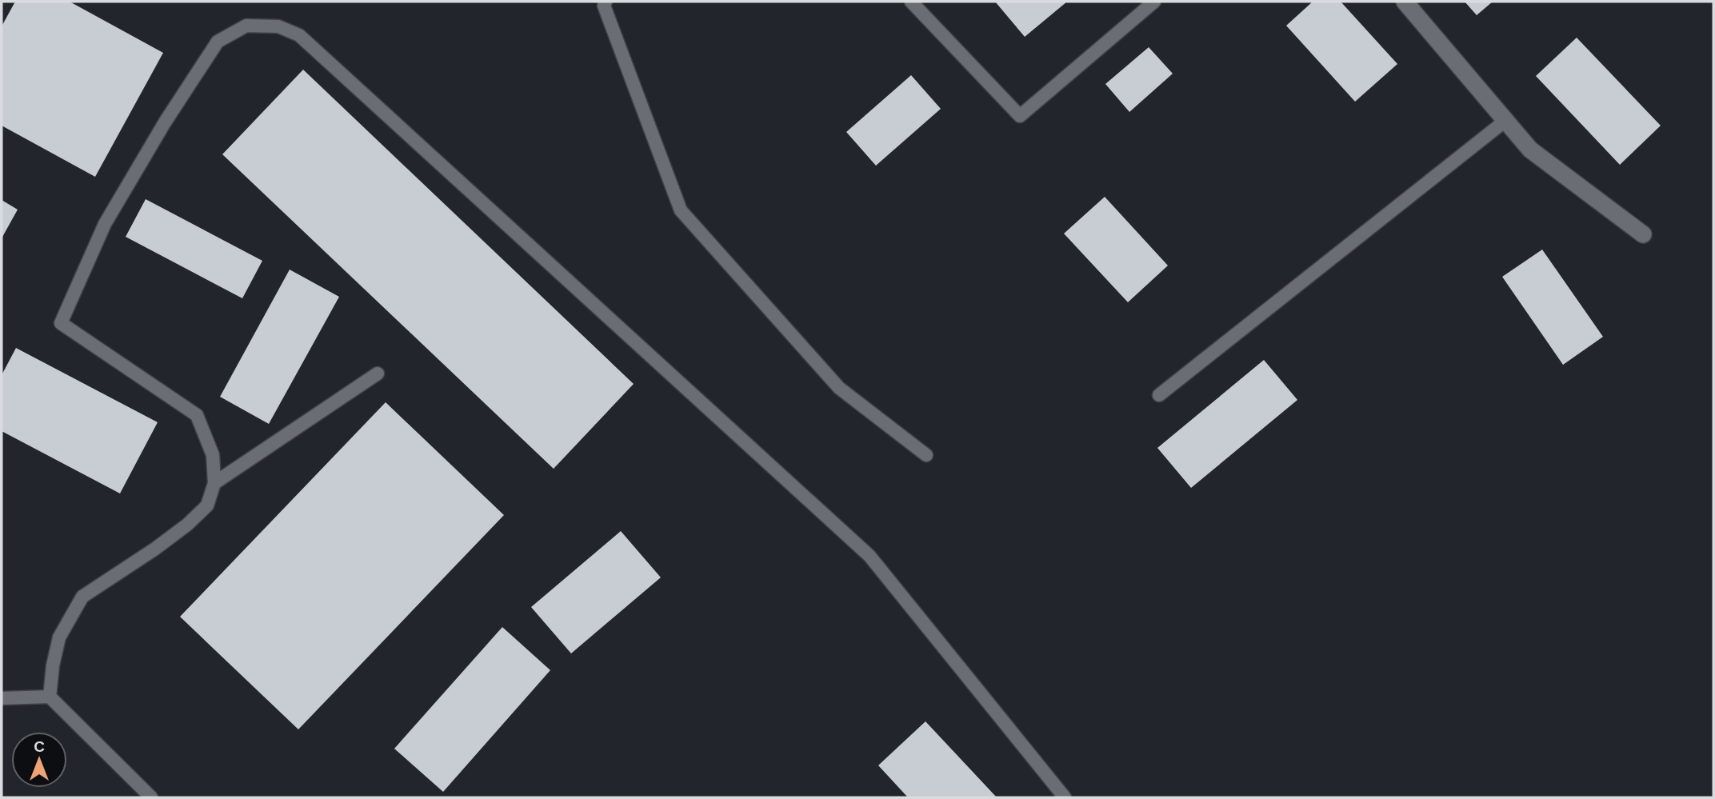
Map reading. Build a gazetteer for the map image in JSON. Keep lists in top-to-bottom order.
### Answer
{
  "north": "top"
}
